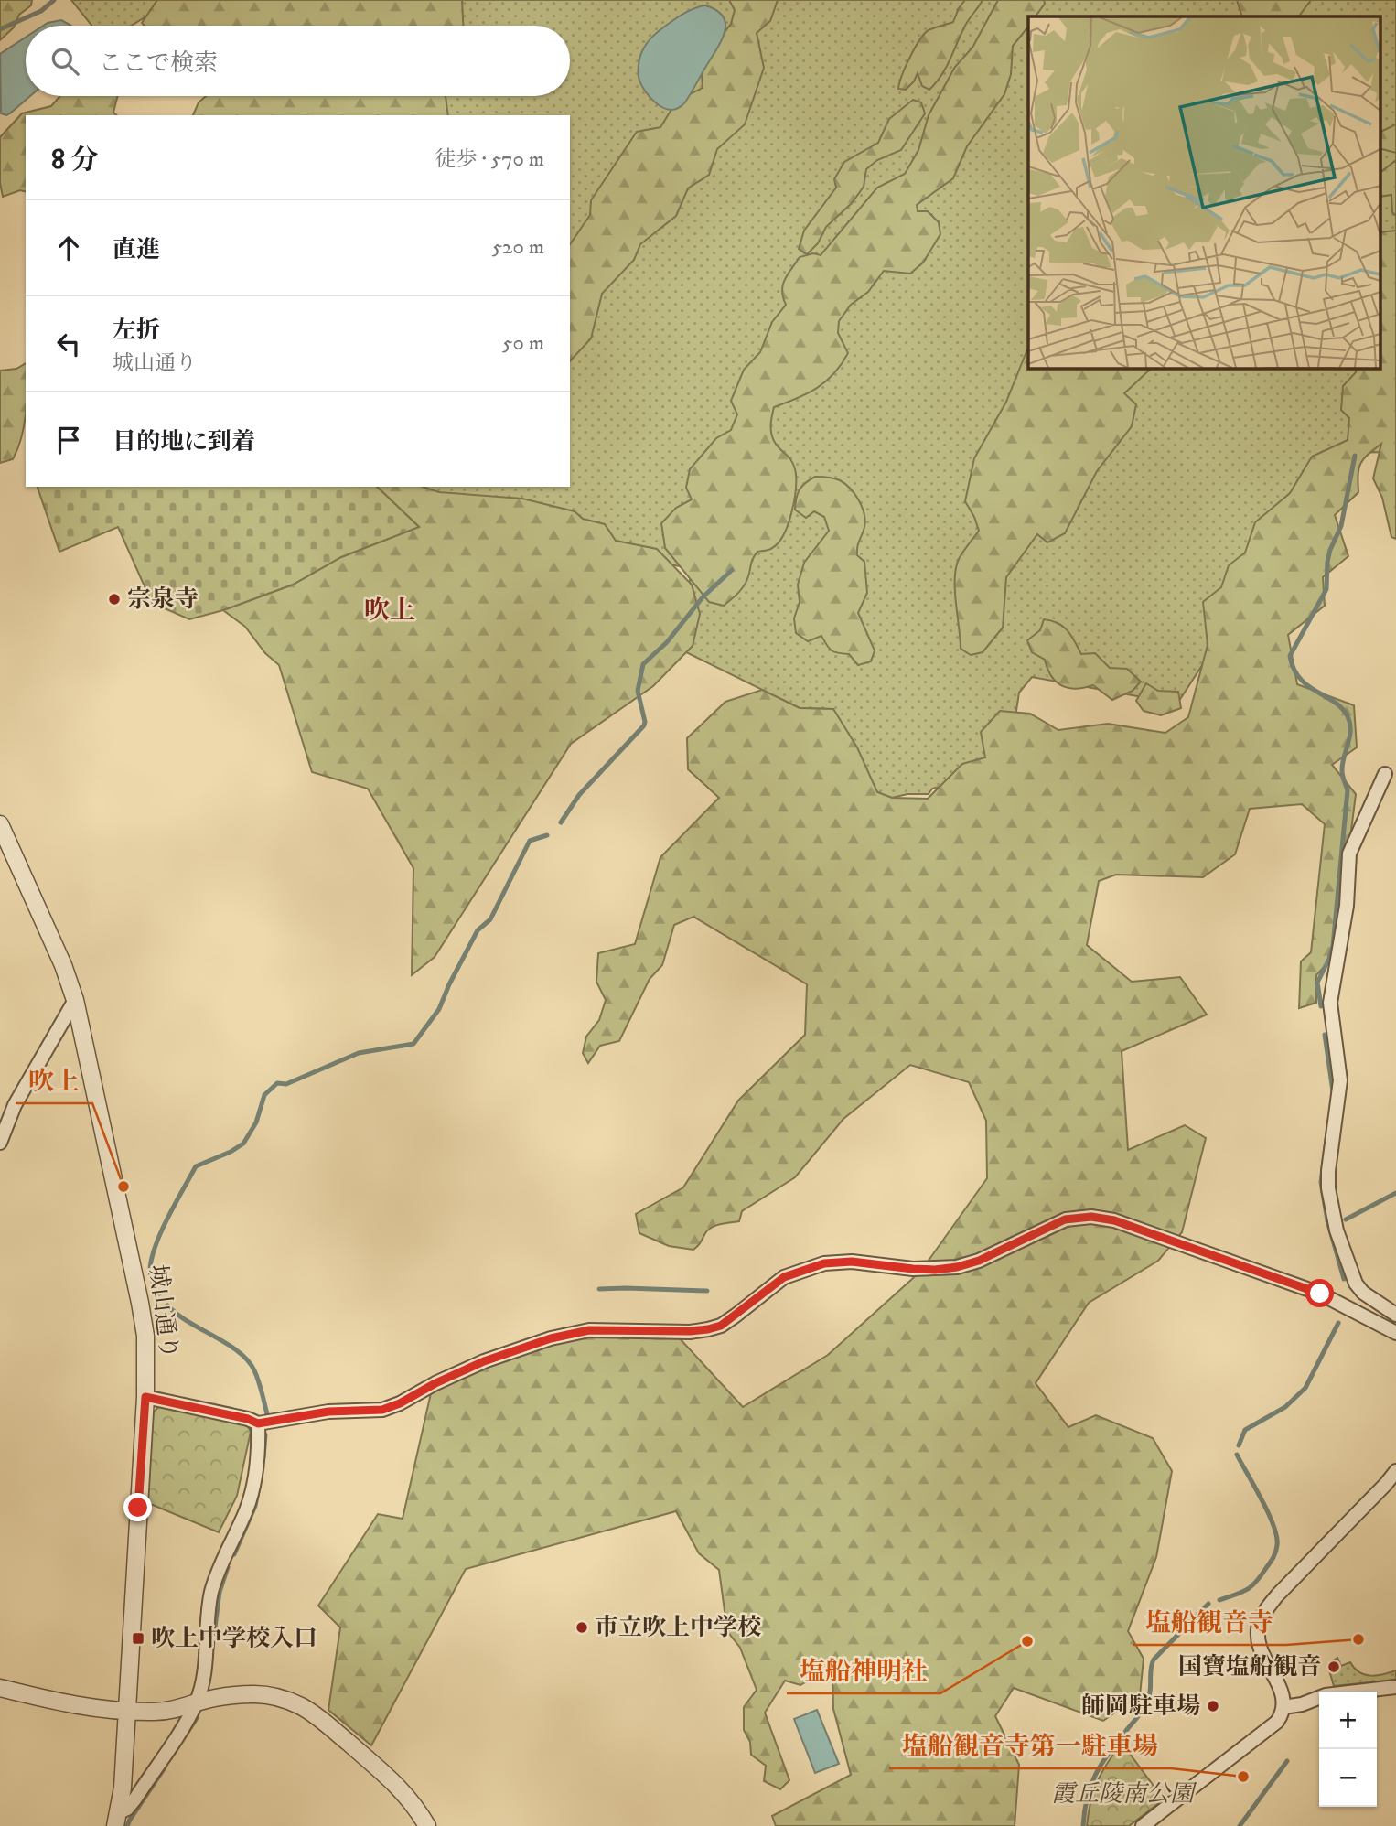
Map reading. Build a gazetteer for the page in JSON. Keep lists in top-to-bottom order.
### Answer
{
  "streets": {
    "street": ["城山通り"]
  },
  "districts": ["吹上"],
  "parks": ["霞丘陵南公園"],
  "places": {
    "other": [
      "宗泉寺",
      "吹上",
      "市立吹上中学校",
      "塩船観音寺",
      "塩船神明社",
      "国寶塩船観音",
      "師岡駐車場",
      "塩船観音寺第一駐車場"
    ],
    "transit": ["吹上中学校入口"]
  },
  "page": {
    "search": "ここで検索",
    "heading": ["8 分", "徒歩 · 570 m"],
    "list": [
      ["直進", "520 m"],
      ["左折", "城山通り", "50 m"],
      "目的地に到着"
    ],
    "map_buttons": ["+", "−"]
  }
}
